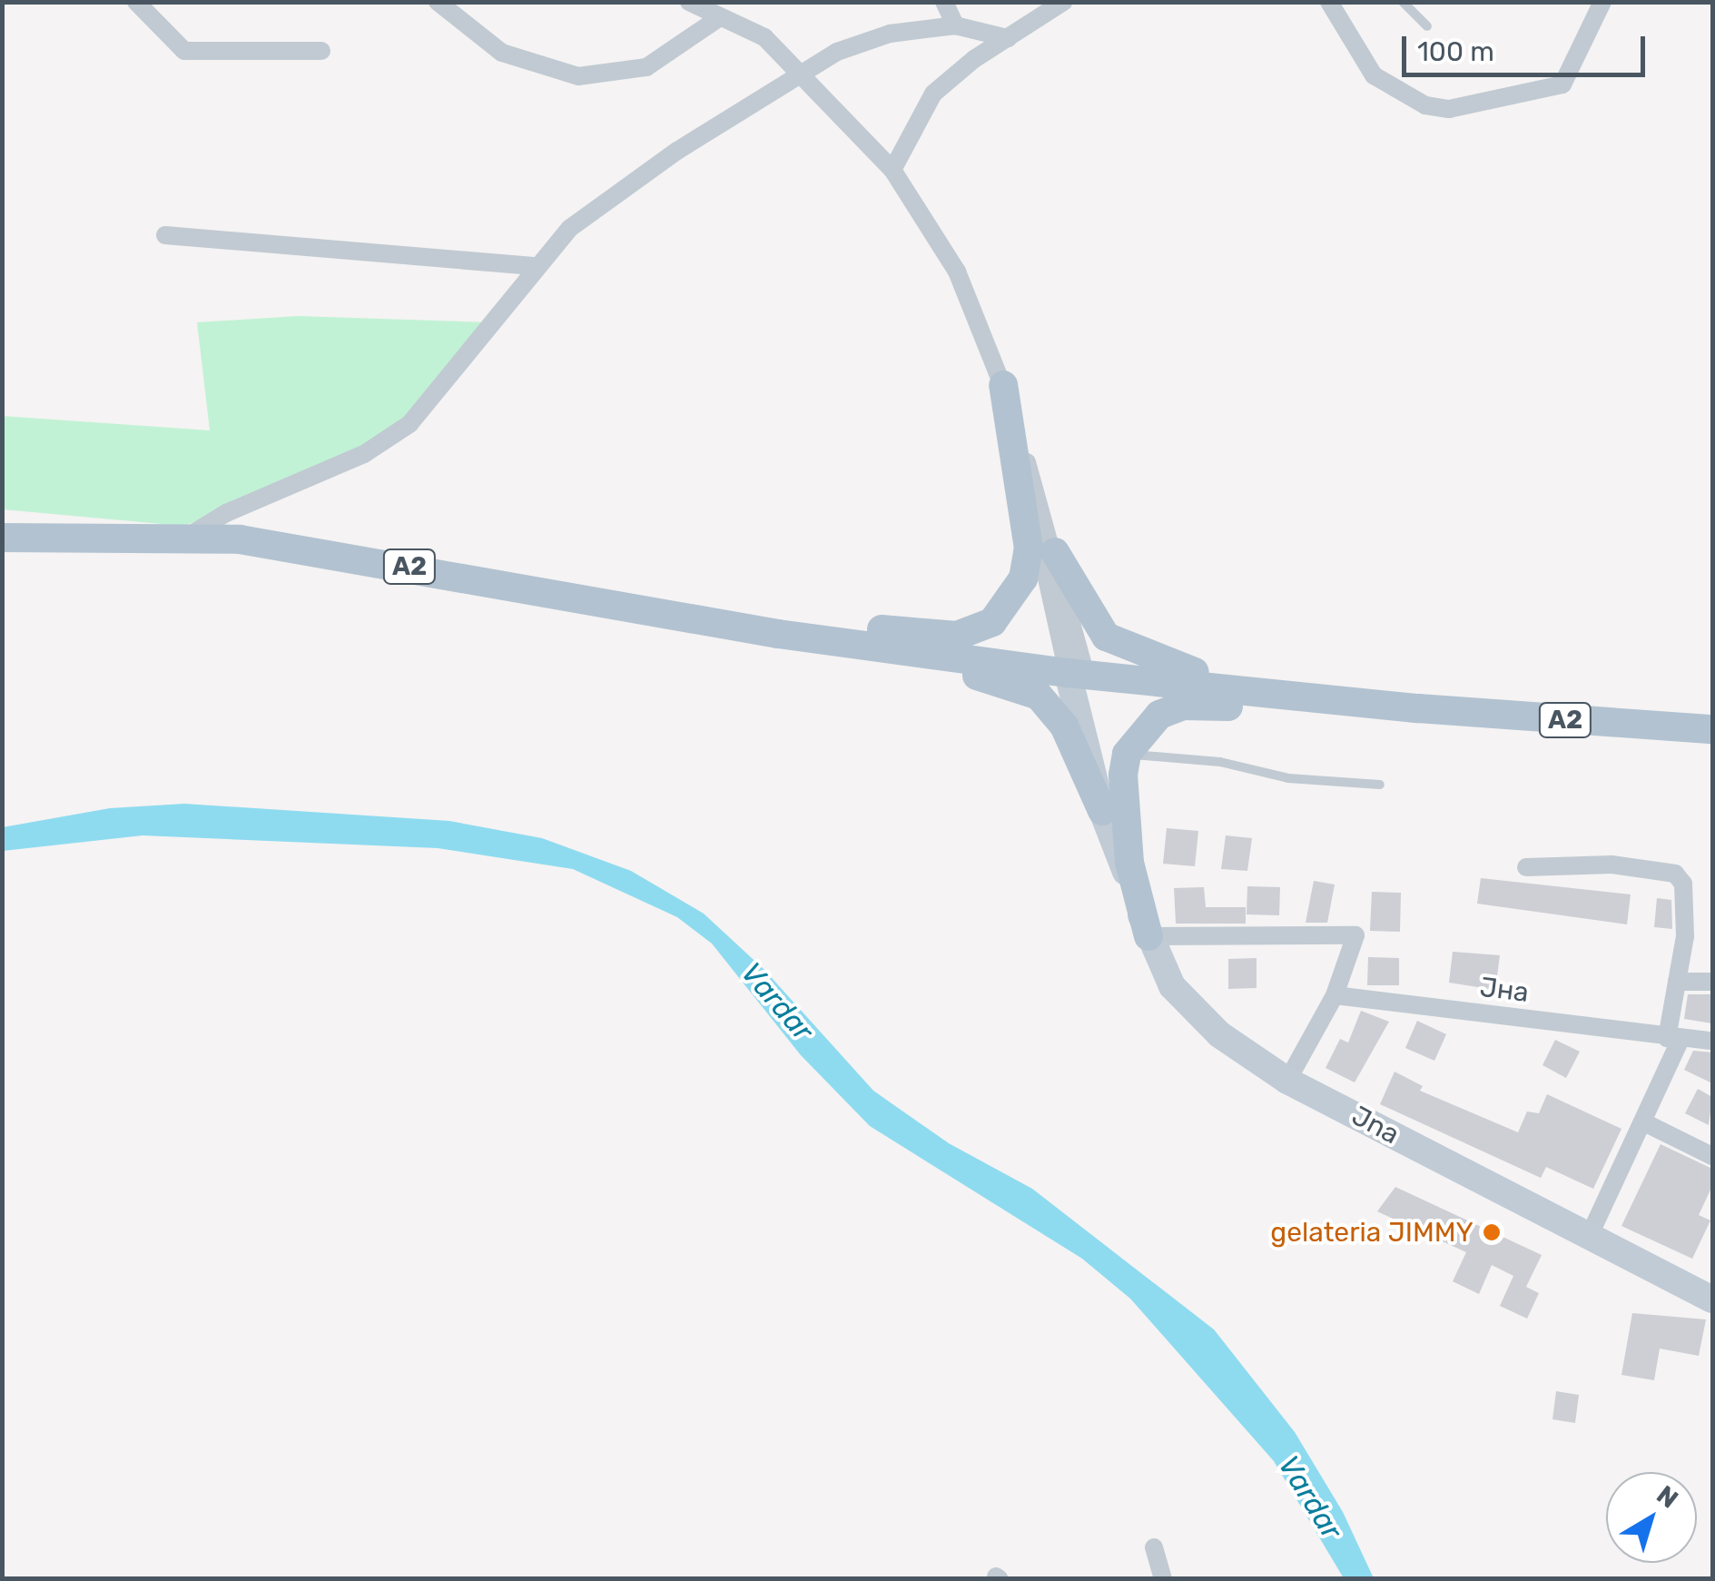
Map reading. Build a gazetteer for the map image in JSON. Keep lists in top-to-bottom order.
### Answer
{
  "streets": {
    "main road": ["A2"],
    "street": ["Јна", "Jna"]
  },
  "water": ["Vardar"],
  "places": ["gelateria JIMMY"],
  "scale_bar": "100 m",
  "north": "top right"
}
